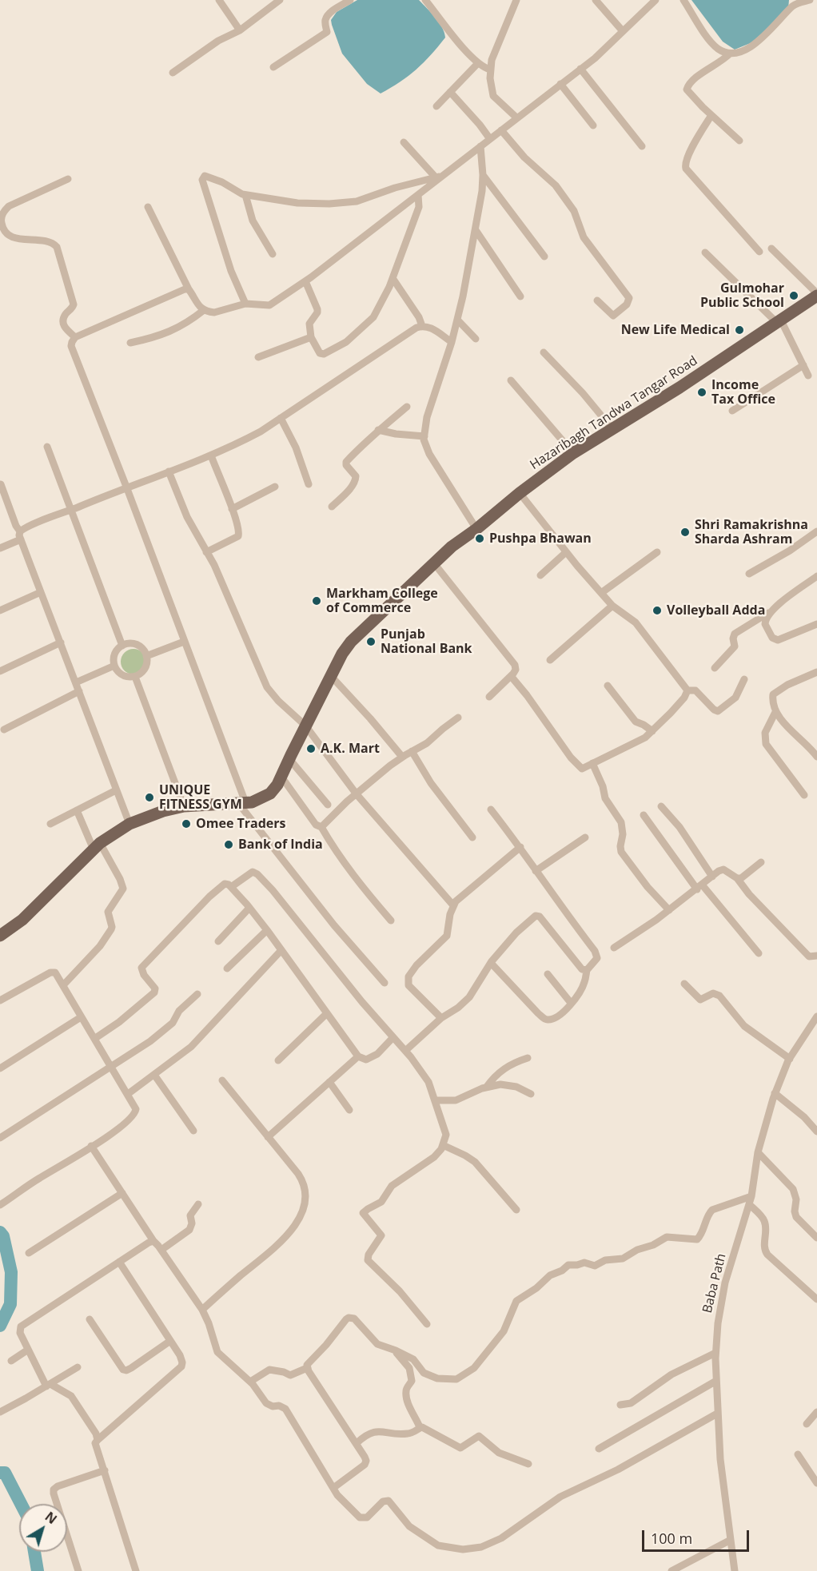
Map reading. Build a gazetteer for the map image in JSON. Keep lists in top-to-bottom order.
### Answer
{
  "streets": {
    "main road": ["Hazaribagh Tandwa Tangar Road"],
    "street": ["Baba Path"]
  },
  "places": [
    "Gulmohar Public School",
    "New Life Medical",
    "Income Tax Office",
    "Shri Ramakrishna Sharda Ashram",
    "Pushpa Bhawan",
    "Markham College of Commerce",
    "Volleyball Adda",
    "Punjab National Bank",
    "A.K. Mart",
    "UNIQUE FITNESS GYM",
    "Omee Traders",
    "Bank of India"
  ],
  "scale_bar": "100 m",
  "north": "top right"
}
